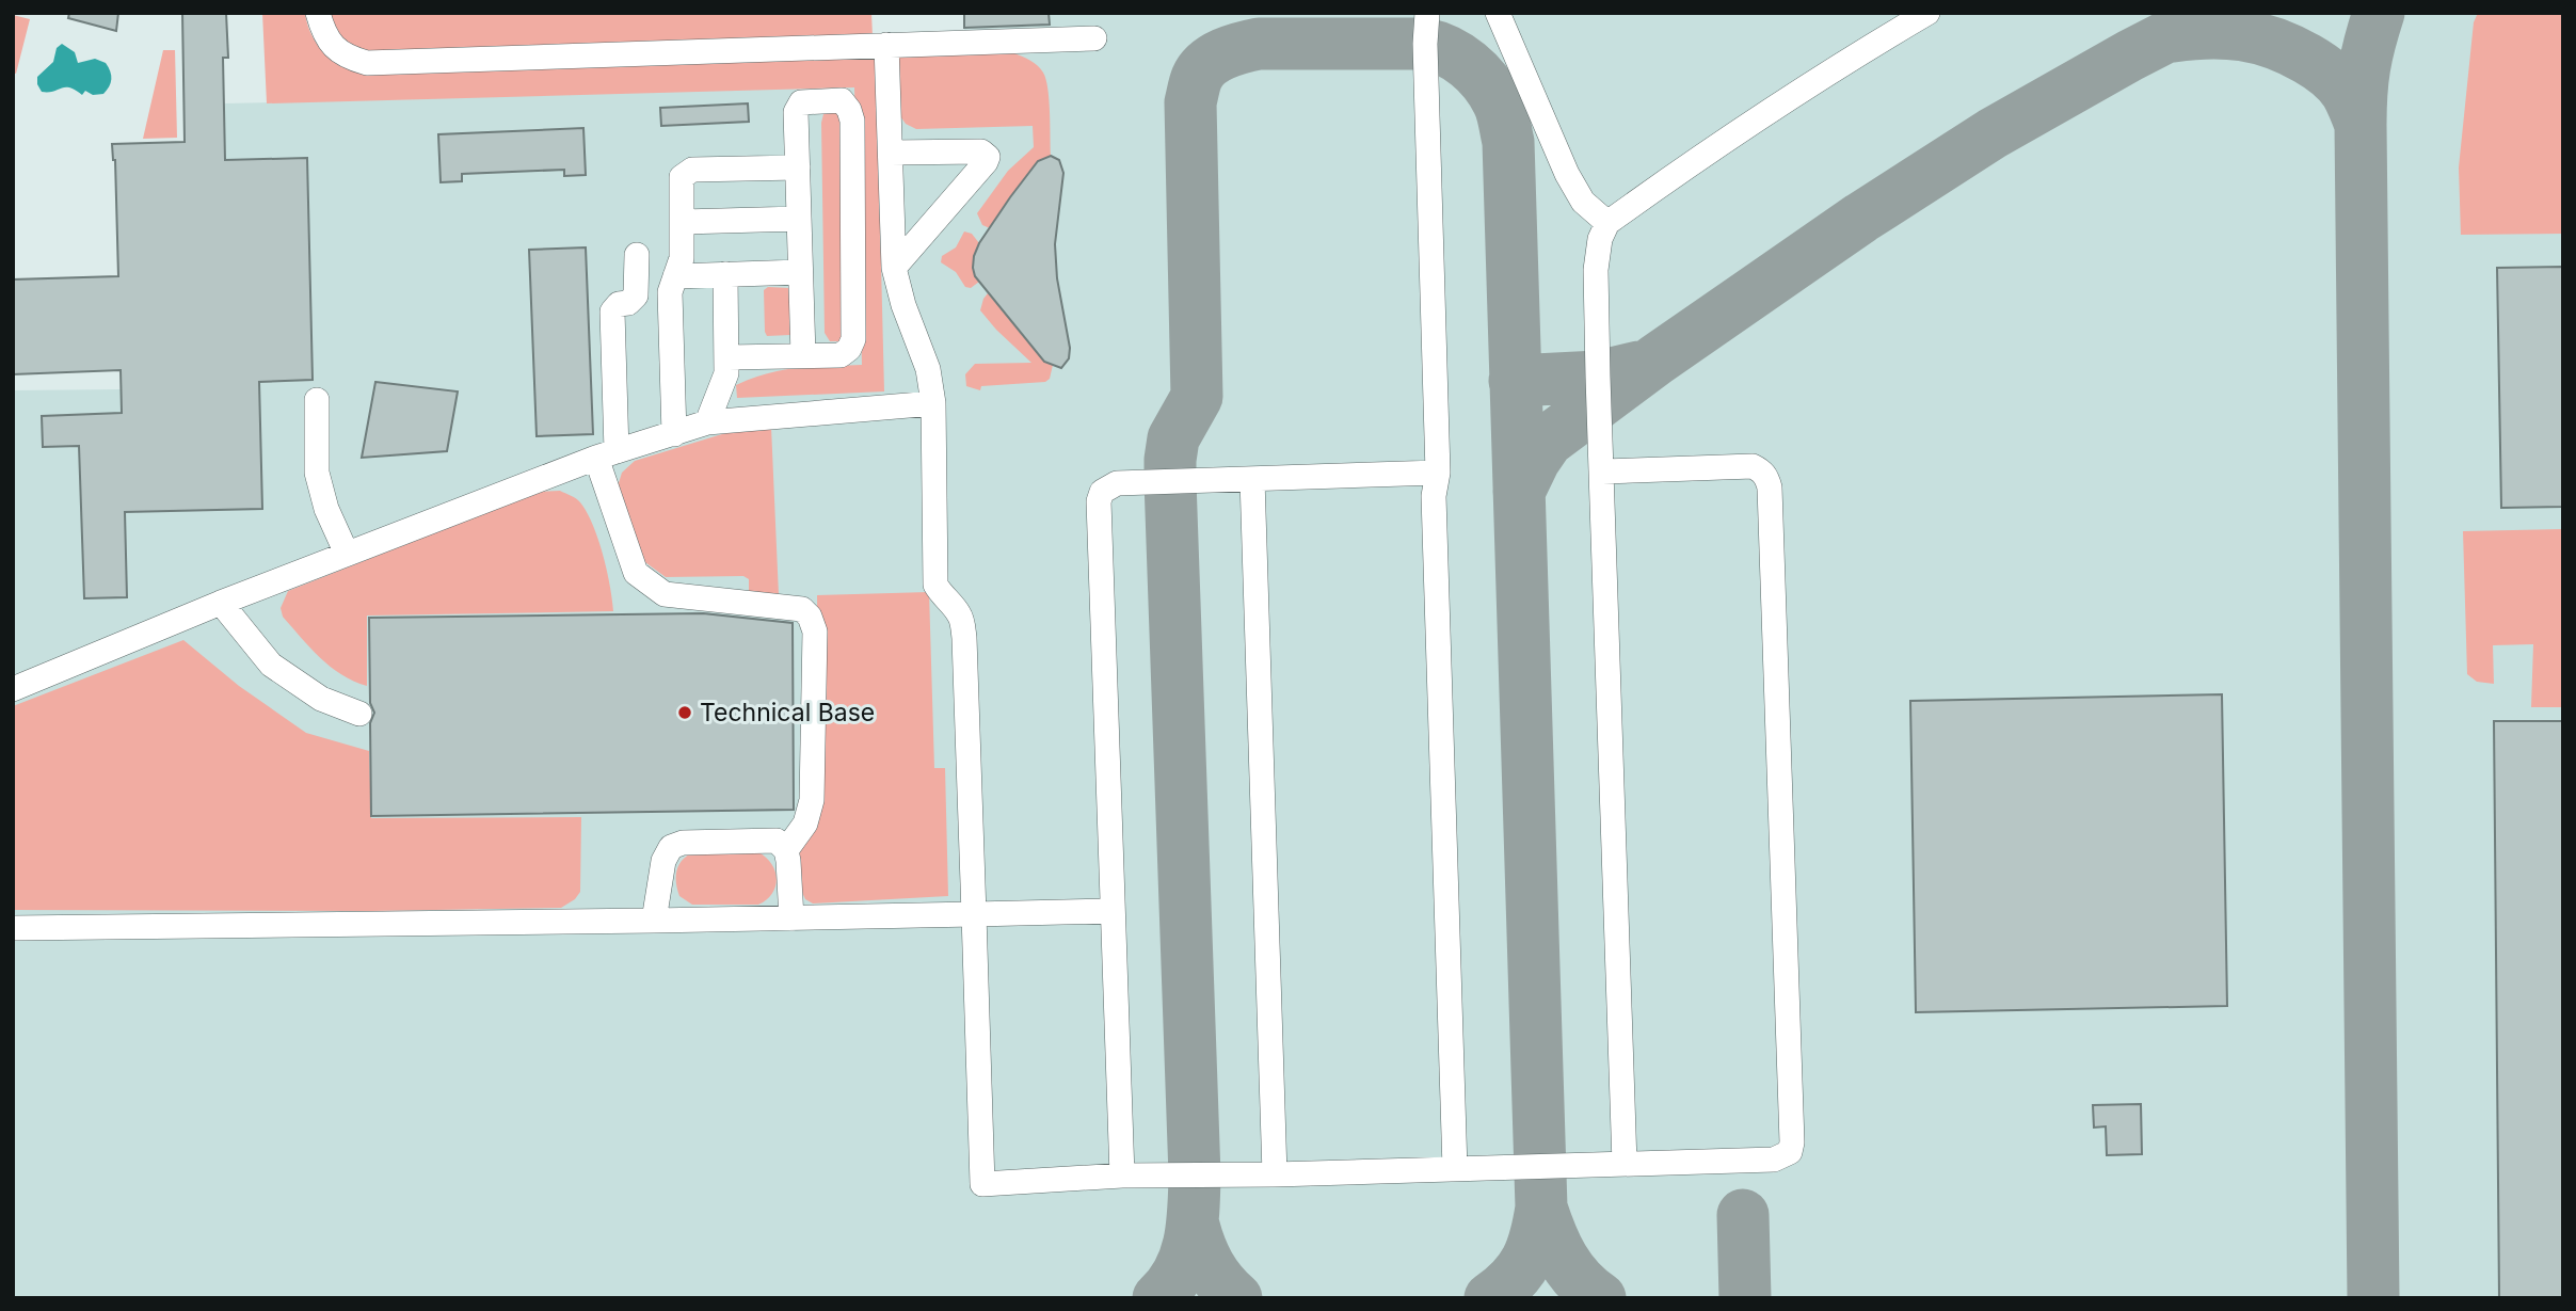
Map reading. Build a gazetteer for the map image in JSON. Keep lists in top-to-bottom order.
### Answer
{
  "places": ["Technical Base"]
}
